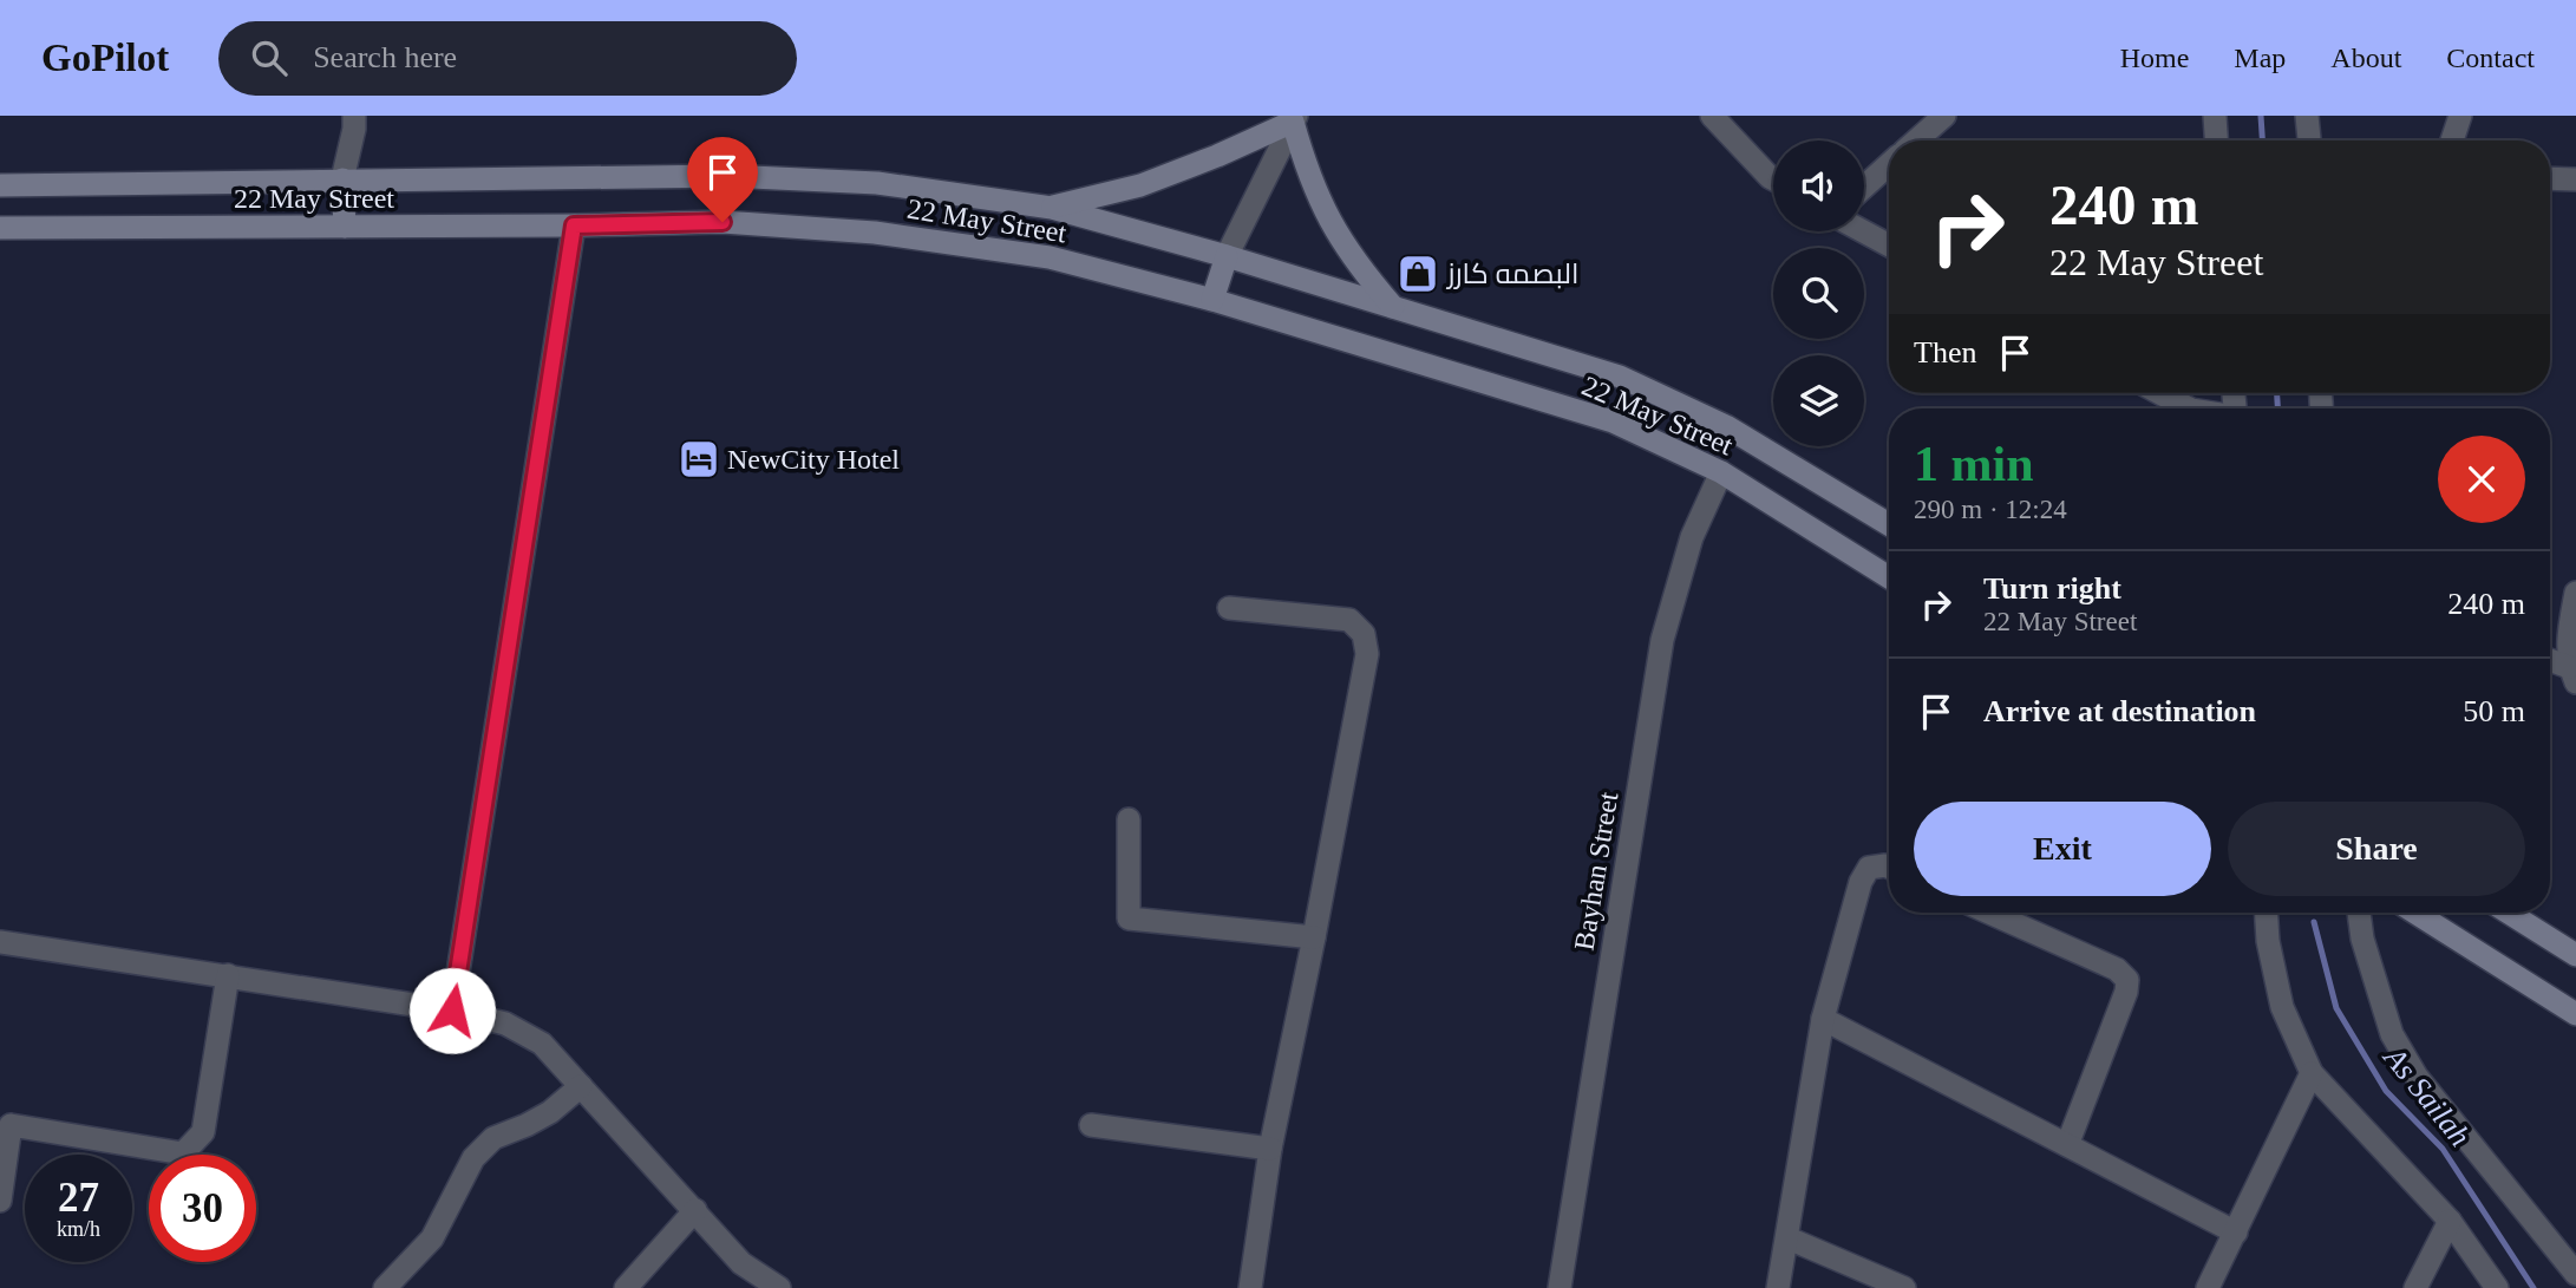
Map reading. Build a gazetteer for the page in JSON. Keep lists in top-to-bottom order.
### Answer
{
  "streets": {
    "main road": ["22 May Street"],
    "street": ["Bayhan Street"]
  },
  "crossings": [
    ["22 May Street", "Bayhan Street"]
  ],
  "water": ["As Sailah"],
  "places": {
    "shop": ["البصمه كارز"],
    "hotel": ["NewCity Hotel"]
  },
  "page": {
    "header": "GoPilot",
    "search": "Search here",
    "nav": [
      "Home",
      "Map",
      "About",
      "Contact"
    ],
    "turn": ["240 m", "22 May Street"],
    "then": "Then",
    "heading": ["1 min", "290 m · 12:24"],
    "list": [
      {
        "name": "Turn right",
        "note": "22 May Street",
        "value": "240 m"
      },
      {
        "name": "Arrive at destination",
        "value": "50 m"
      }
    ],
    "buttons": ["Exit", "Share"],
    "speed": "27 km/h",
    "limit": "30"
  }
}
